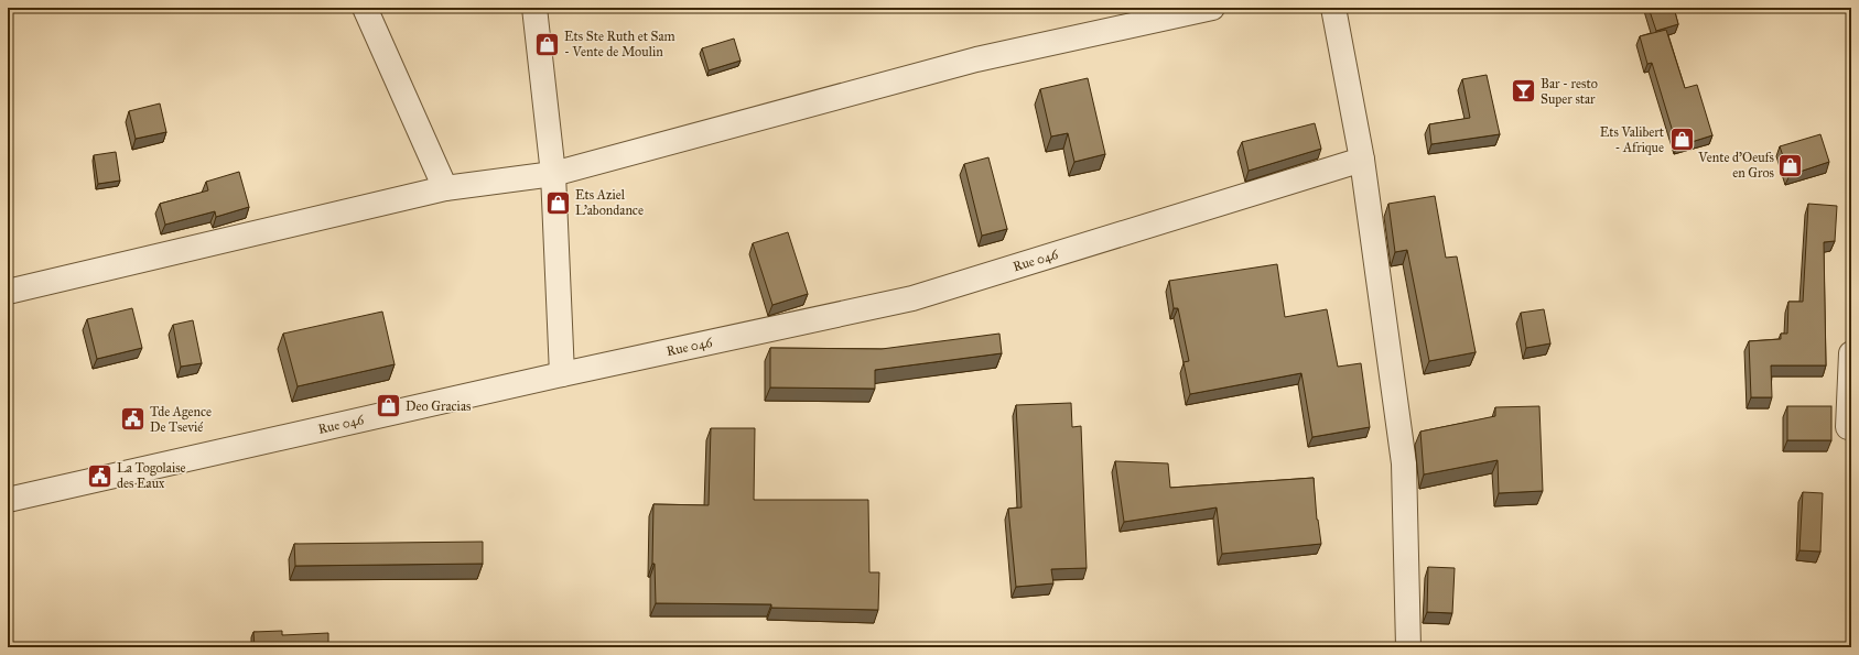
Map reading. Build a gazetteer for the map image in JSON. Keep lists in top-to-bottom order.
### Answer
{
  "streets": {
    "street": ["Rue 046"]
  },
  "places": {
    "shop": [
      "Ets Ste Ruth et Sam - Vente de Moulin",
      "Ets Valibert - Afrique",
      "Vente d'Oeufs en Gros",
      "Ets Aziel L'abondance",
      "Deo Gracias"
    ],
    "bar": ["Bar - resto Super star"],
    "public building": ["Tde Agence De Tsevié", "La Togolaise des Eaux"]
  }
}
